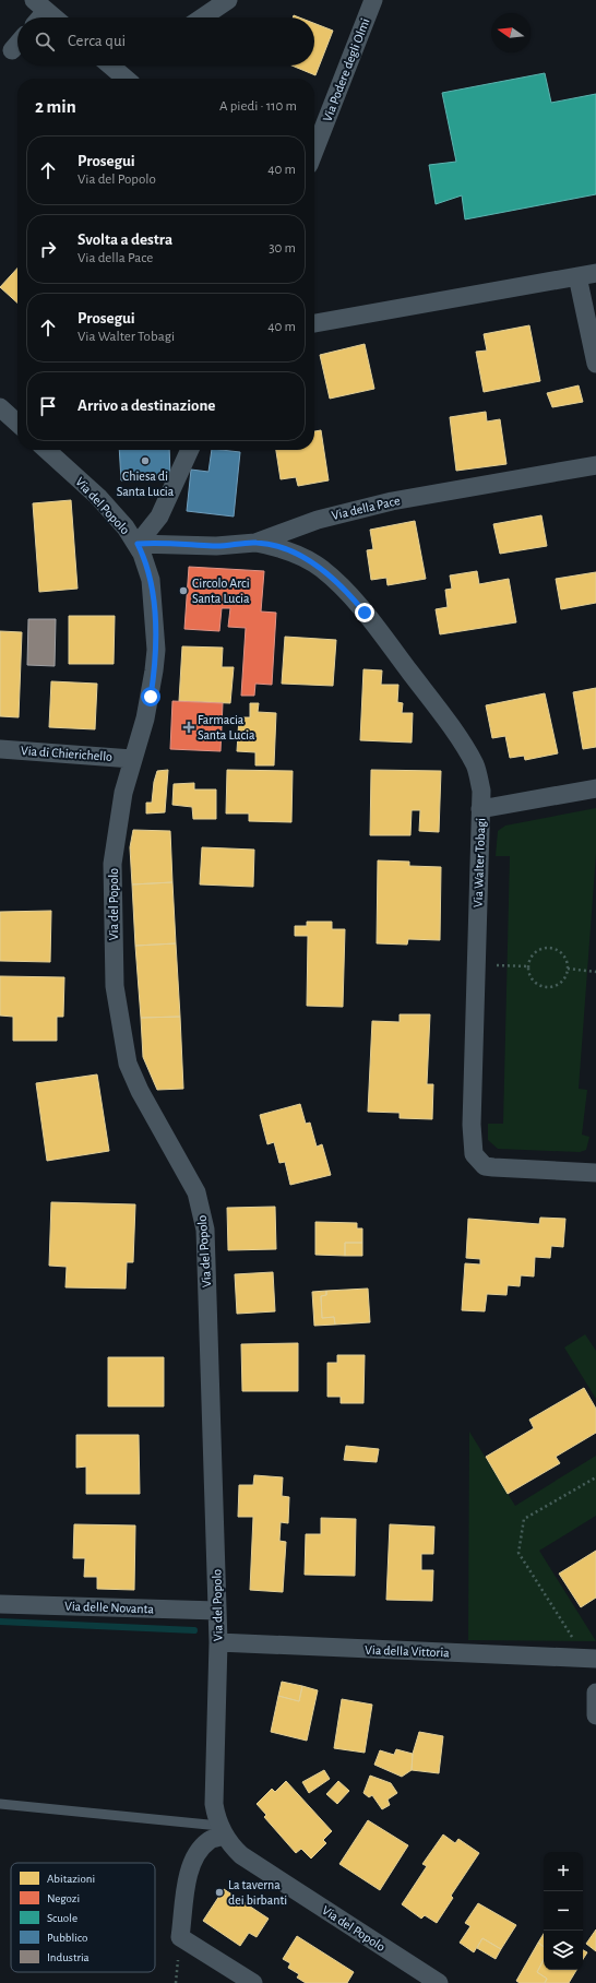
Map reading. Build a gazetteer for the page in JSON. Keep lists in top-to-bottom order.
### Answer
{
  "streets": {
    "street": [
      "Via Podere degli Olmi",
      "Via del Popolo",
      "Via della Pace",
      "Via di Chierichello",
      "Via Walter Tobagi",
      "Via delle Novanta",
      "Via della Vittoria"
    ]
  },
  "crossings": [
    ["Via del Popolo", "Via della Pace"],
    ["Via del Popolo", "Via di Chierichello"],
    ["Via del Popolo", "Via delle Novanta"],
    ["Via del Popolo", "Via della Vittoria"],
    ["Via della Pace", "Via Walter Tobagi"]
  ],
  "places": {
    "other": ["Chiesa di Santa Lucia", "Circolo Arci Santa Lucia", "La taverna dei birbanti"],
    "health": ["Farmacia Santa Lucia"]
  },
  "legend": [
    "Abitazioni",
    "Negozi",
    "Scuole",
    "Pubblico",
    "Industria"
  ],
  "north": "left",
  "page": {
    "search": "Cerca qui",
    "heading": ["2 min", "A piedi · 110 m"],
    "list": [
      ["Prosegui", "Via del Popolo", "40 m"],
      ["Svolta a destra", "Via della Pace", "30 m"],
      ["Prosegui", "Via Walter Tobagi", "40 m"],
      "Arrivo a destinazione"
    ],
    "map_buttons": ["+", "−"]
  }
}
